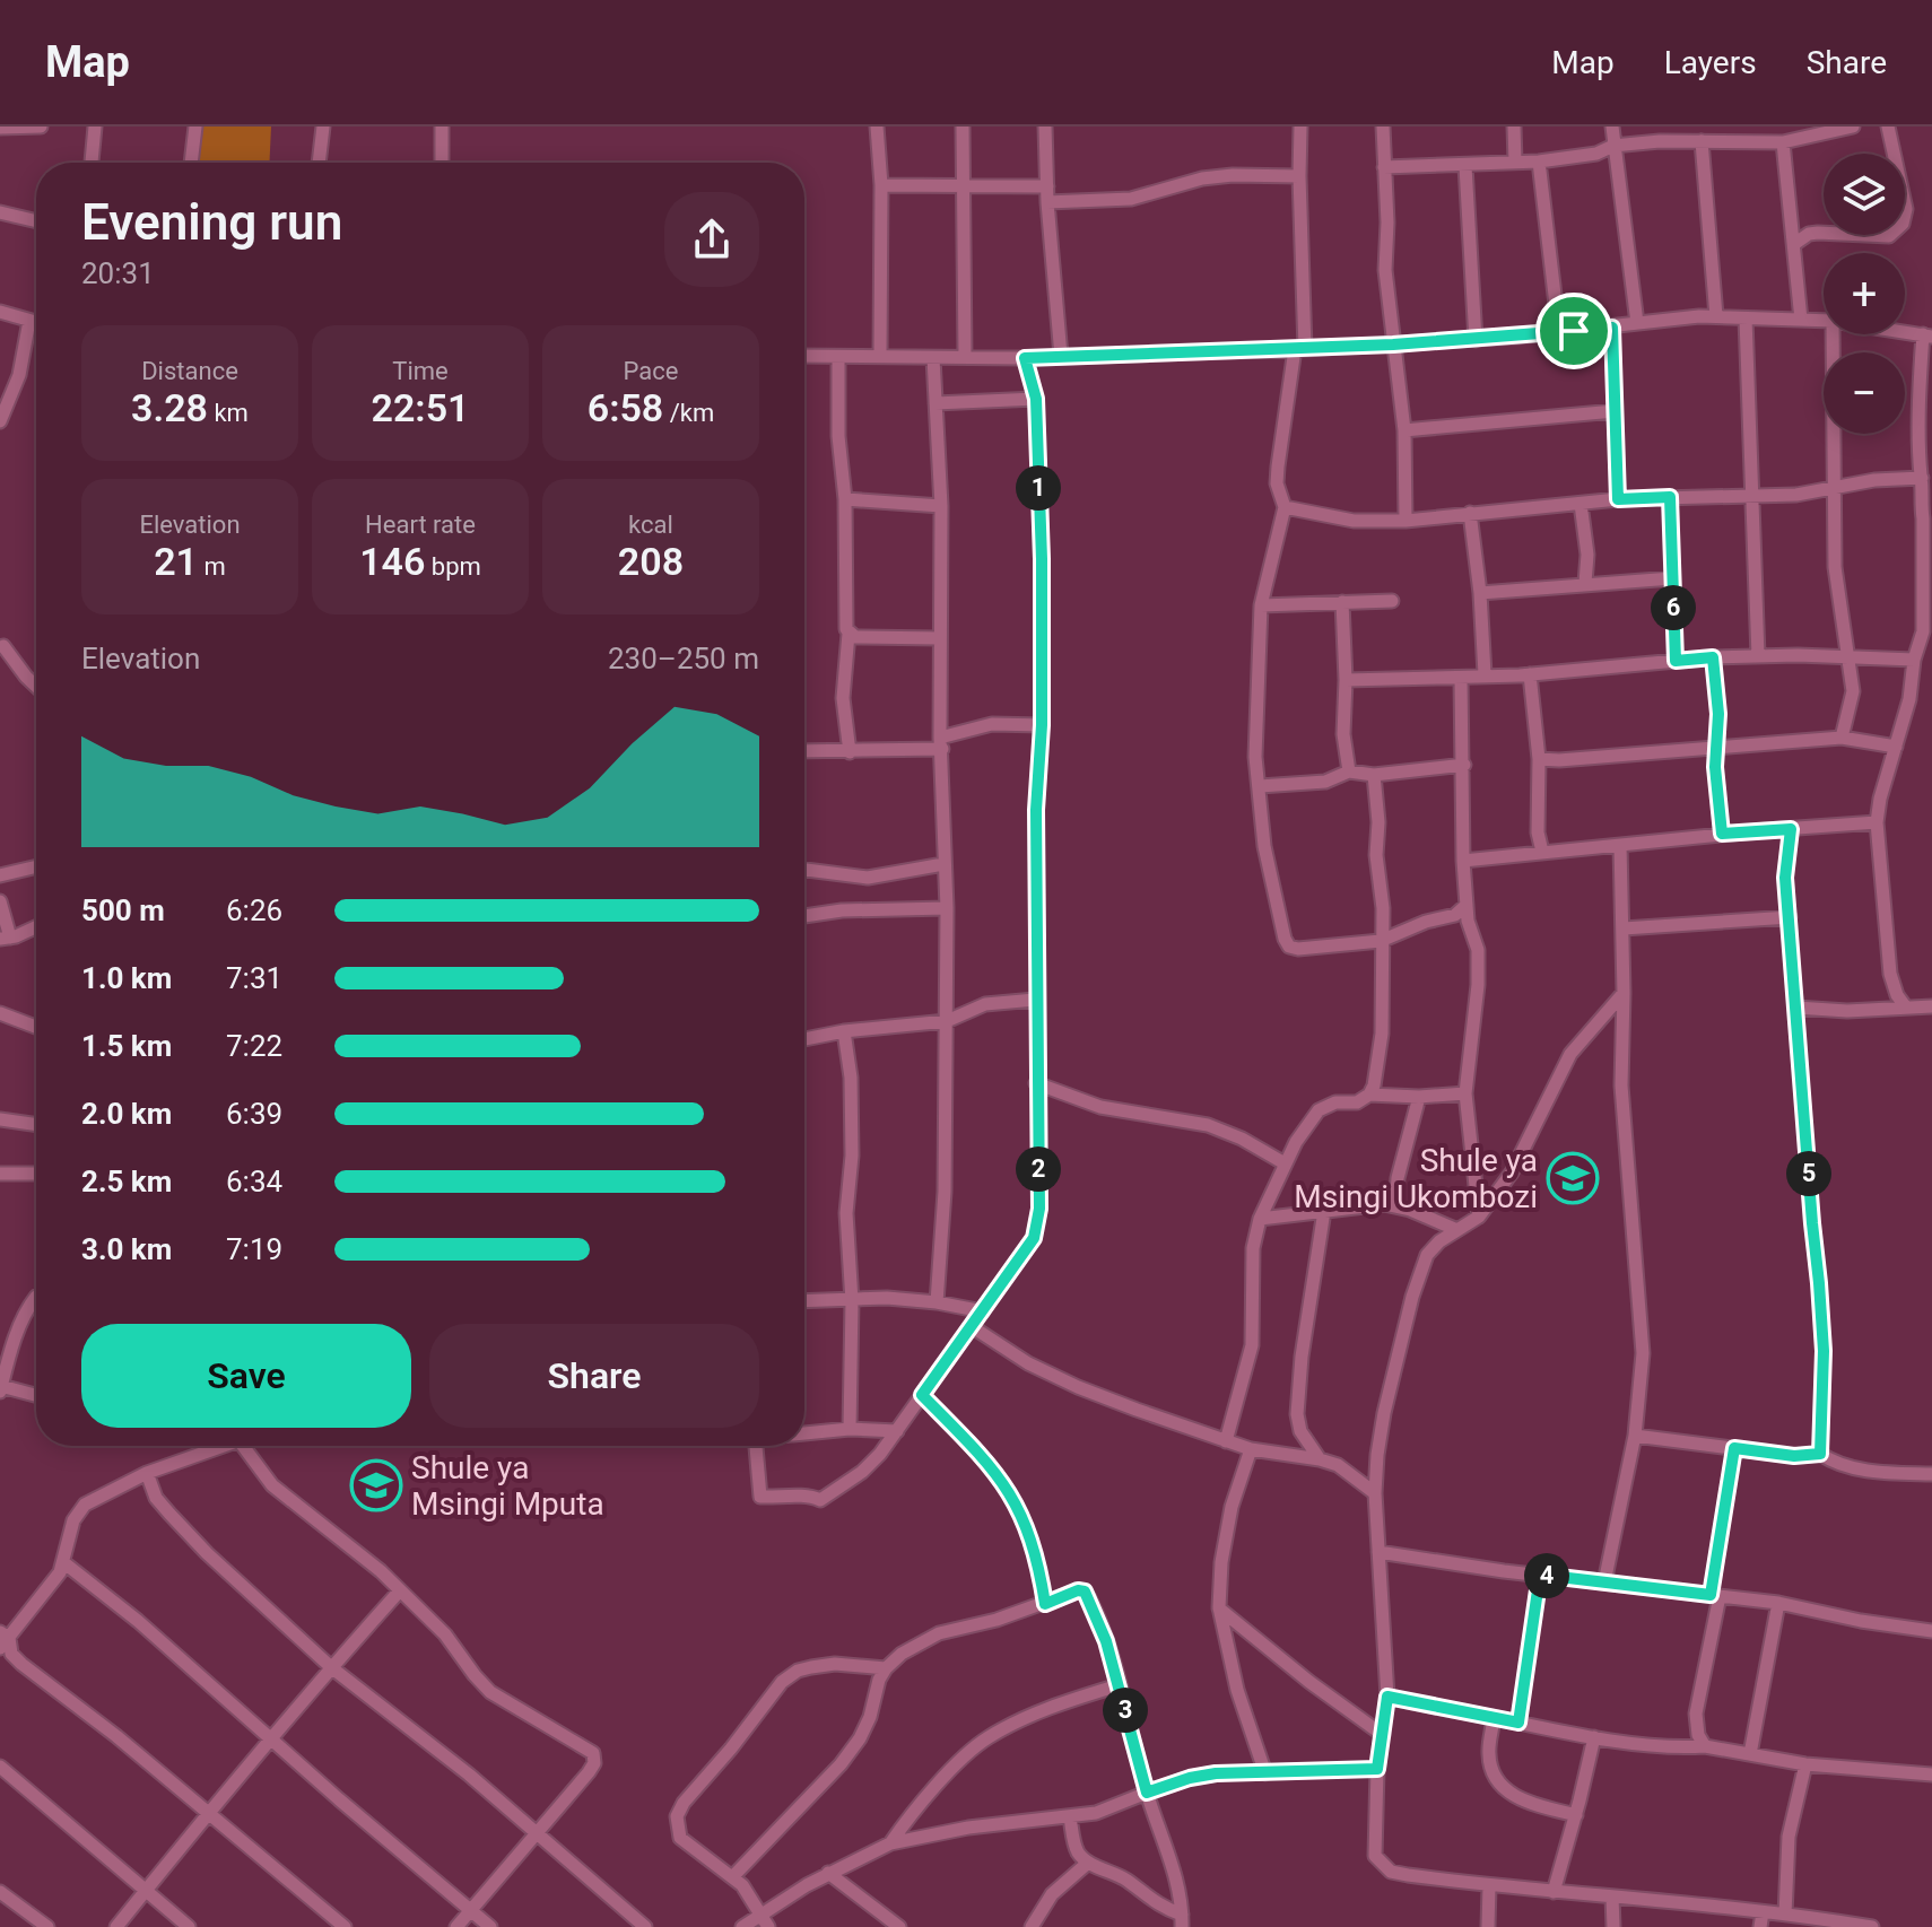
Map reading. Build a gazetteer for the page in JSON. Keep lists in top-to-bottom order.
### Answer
{
  "places": {
    "school or university": ["Shule ya Msingi Ukombozi", "Shule ya Msingi Mputa"]
  },
  "page": {
    "header": "Map",
    "nav": ["Map", "Layers", "Share"],
    "map_buttons": ["+", "−"],
    "heading": ["Evening run", "20:31"],
    "stats": [
      ["Distance", "3.28 km"],
      ["Time", "22:51"],
      ["Pace", "6:58 /km"],
      ["Elevation", "21 m"],
      ["Heart rate", "146 bpm"],
      ["kcal", "208"]
    ],
    "pins": [
      "1",
      "6",
      "2",
      "5",
      "4",
      "3"
    ],
    "chart": ["Elevation", "230–250 m"],
    "list": [
      {
        "name": "500 m",
        "note": "6:26"
      },
      {
        "name": "1.0 km",
        "note": "7:31"
      },
      {
        "name": "1.5 km",
        "note": "7:22"
      },
      {
        "name": "2.0 km",
        "note": "6:39"
      },
      {
        "name": "2.5 km",
        "note": "6:34"
      },
      {
        "name": "3.0 km",
        "note": "7:19"
      }
    ],
    "buttons": ["Save", "Share"]
  }
}
